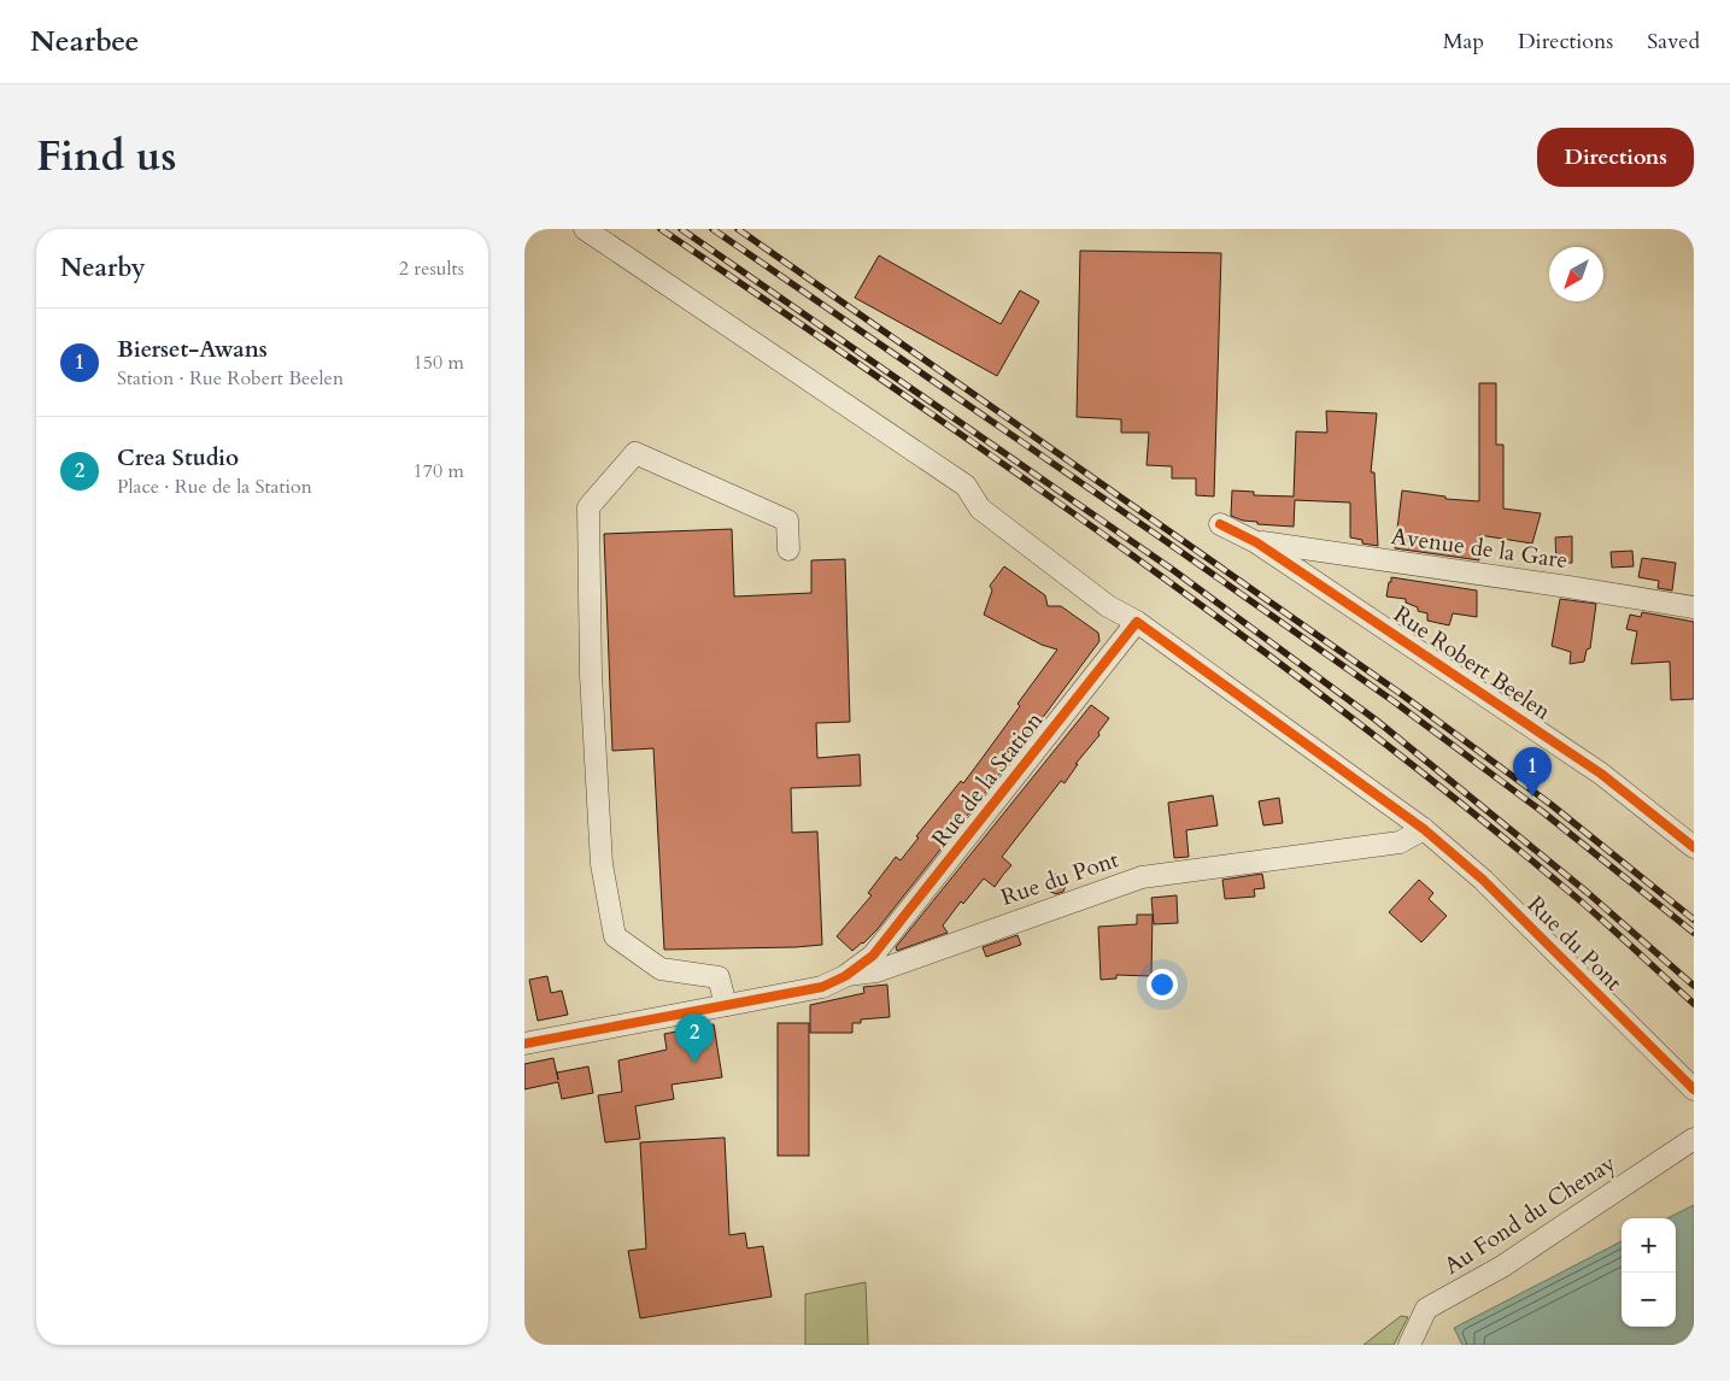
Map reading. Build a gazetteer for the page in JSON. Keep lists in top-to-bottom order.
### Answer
{
  "streets": {
    "street": [
      "Avenue de la Gare",
      "Rue Robert Beelen",
      "Rue de la Station",
      "Rue du Pont",
      "Au Fond du Chenay"
    ]
  },
  "crossings": [
    ["Avenue de la Gare", "Rue Robert Beelen"],
    ["Rue de la Station", "Rue du Pont"]
  ],
  "north": "bottom left",
  "page": {
    "header": "Nearbee",
    "nav": ["Map", "Directions", "Saved"],
    "title": "Find us",
    "buttons": "Directions",
    "heading": ["Nearby", "2 results"],
    "list": [
      {
        "mark": "1",
        "name": "Bierset-Awans",
        "note": "Station · Rue Robert Beelen",
        "value": "150 m"
      },
      {
        "mark": "2",
        "name": "Crea Studio",
        "note": "Place · Rue de la Station",
        "value": "170 m"
      }
    ],
    "pins": ["1", "2"],
    "map_buttons": ["+", "−"]
  }
}
